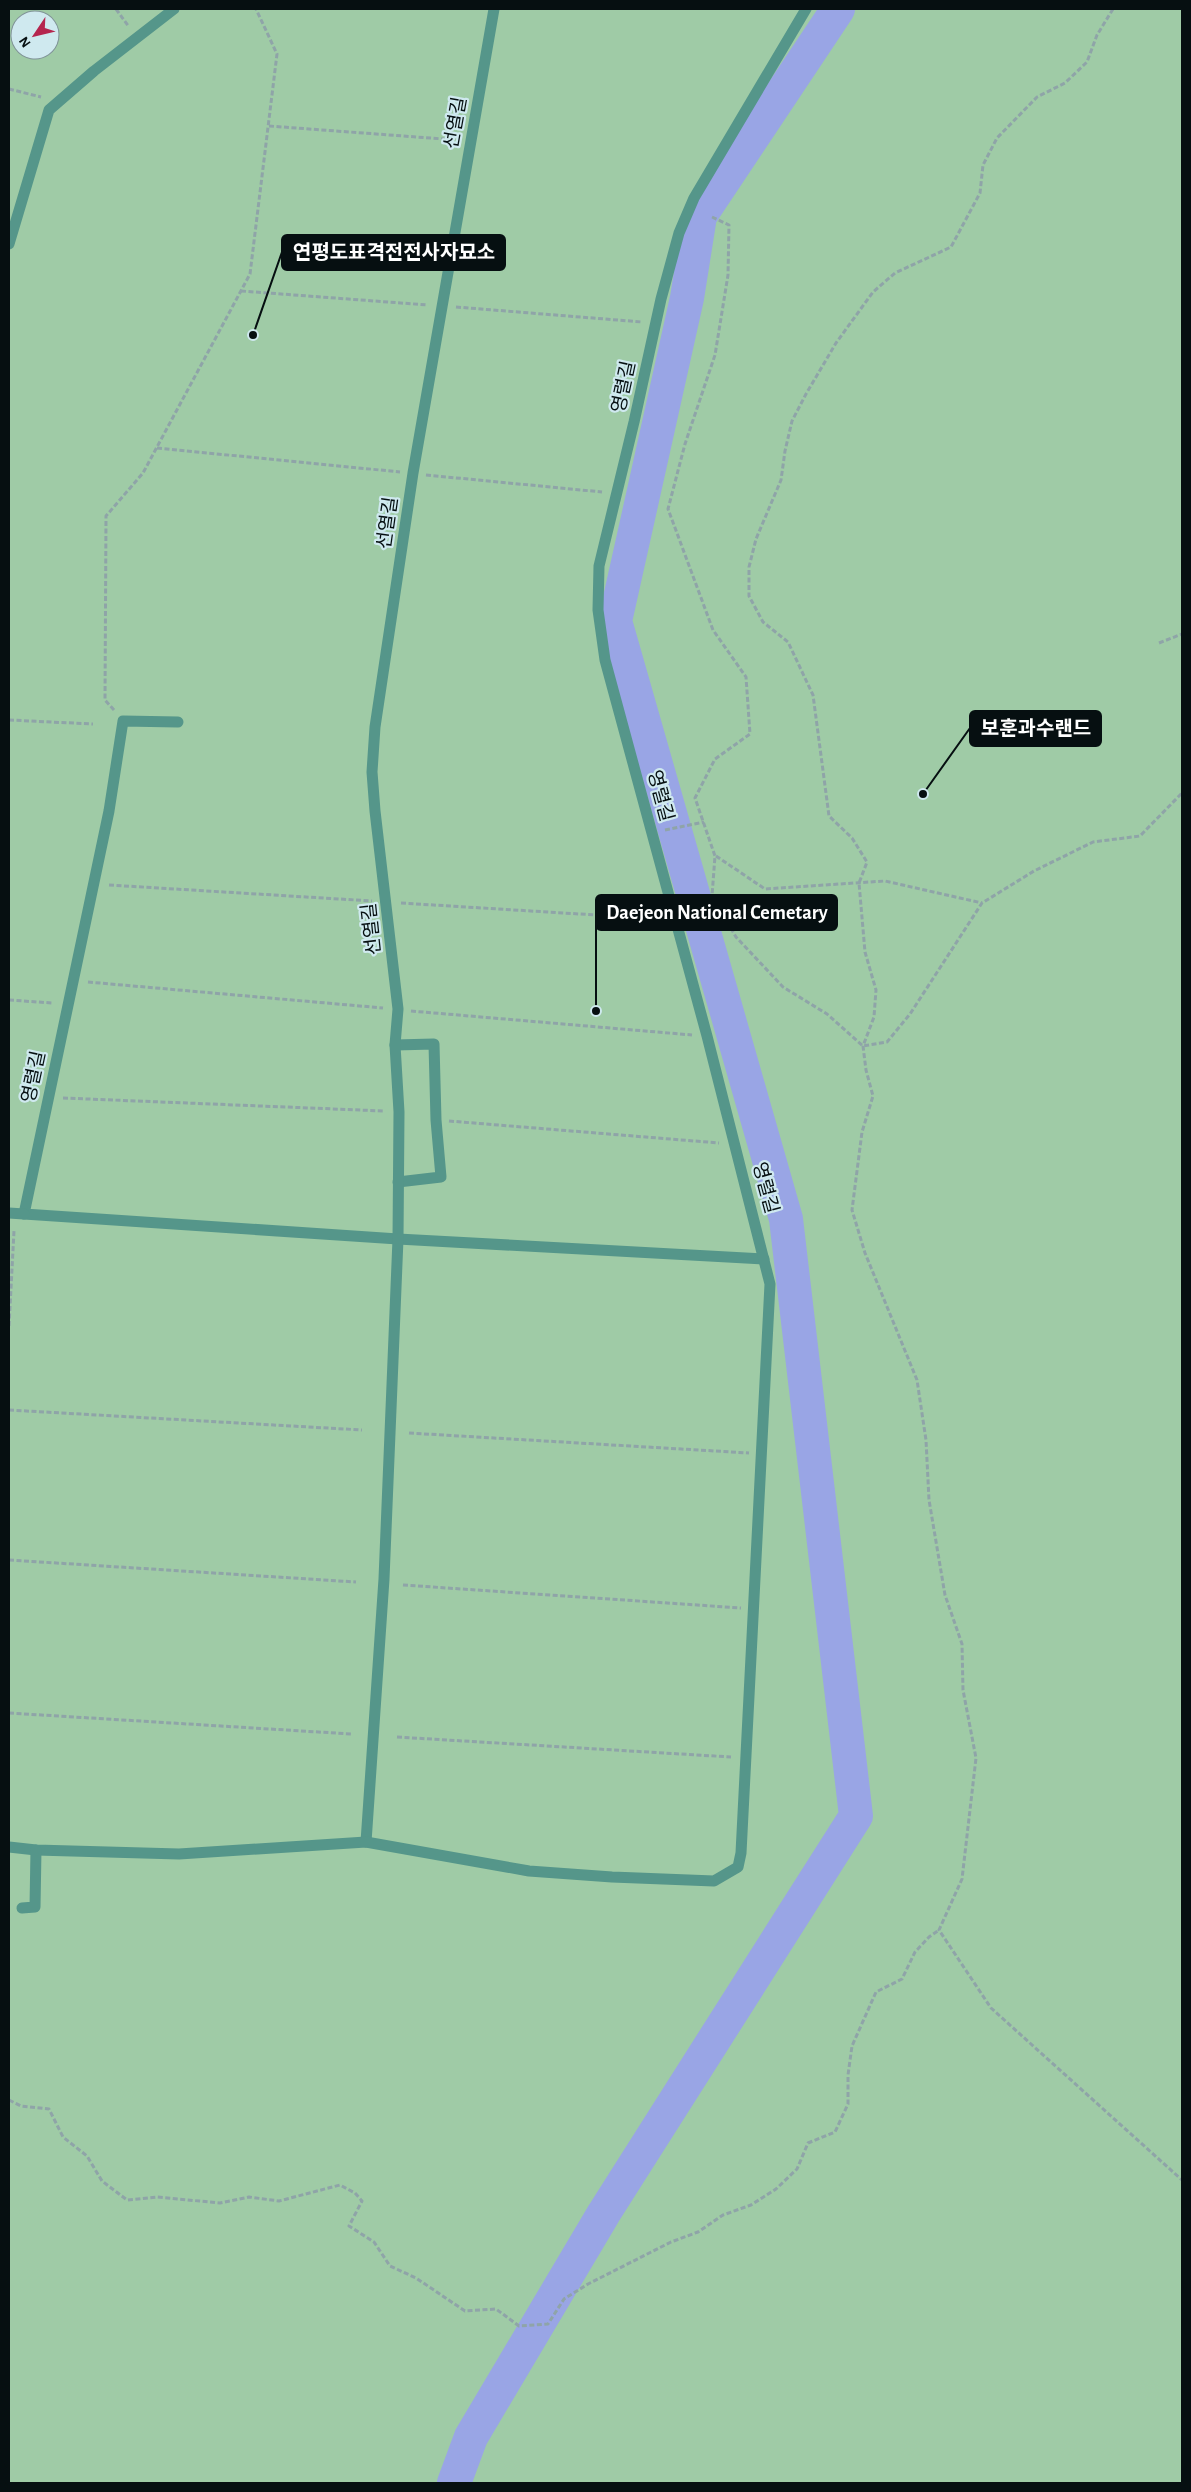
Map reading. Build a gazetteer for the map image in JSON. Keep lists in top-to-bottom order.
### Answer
{
  "streets": {
    "lane": ["선열길", "영렬길"]
  },
  "places": ["연평도표격전전사자묘소", "보훈과수랜드", "Daejeon National Cemetary"],
  "north": "bottom left"
}
